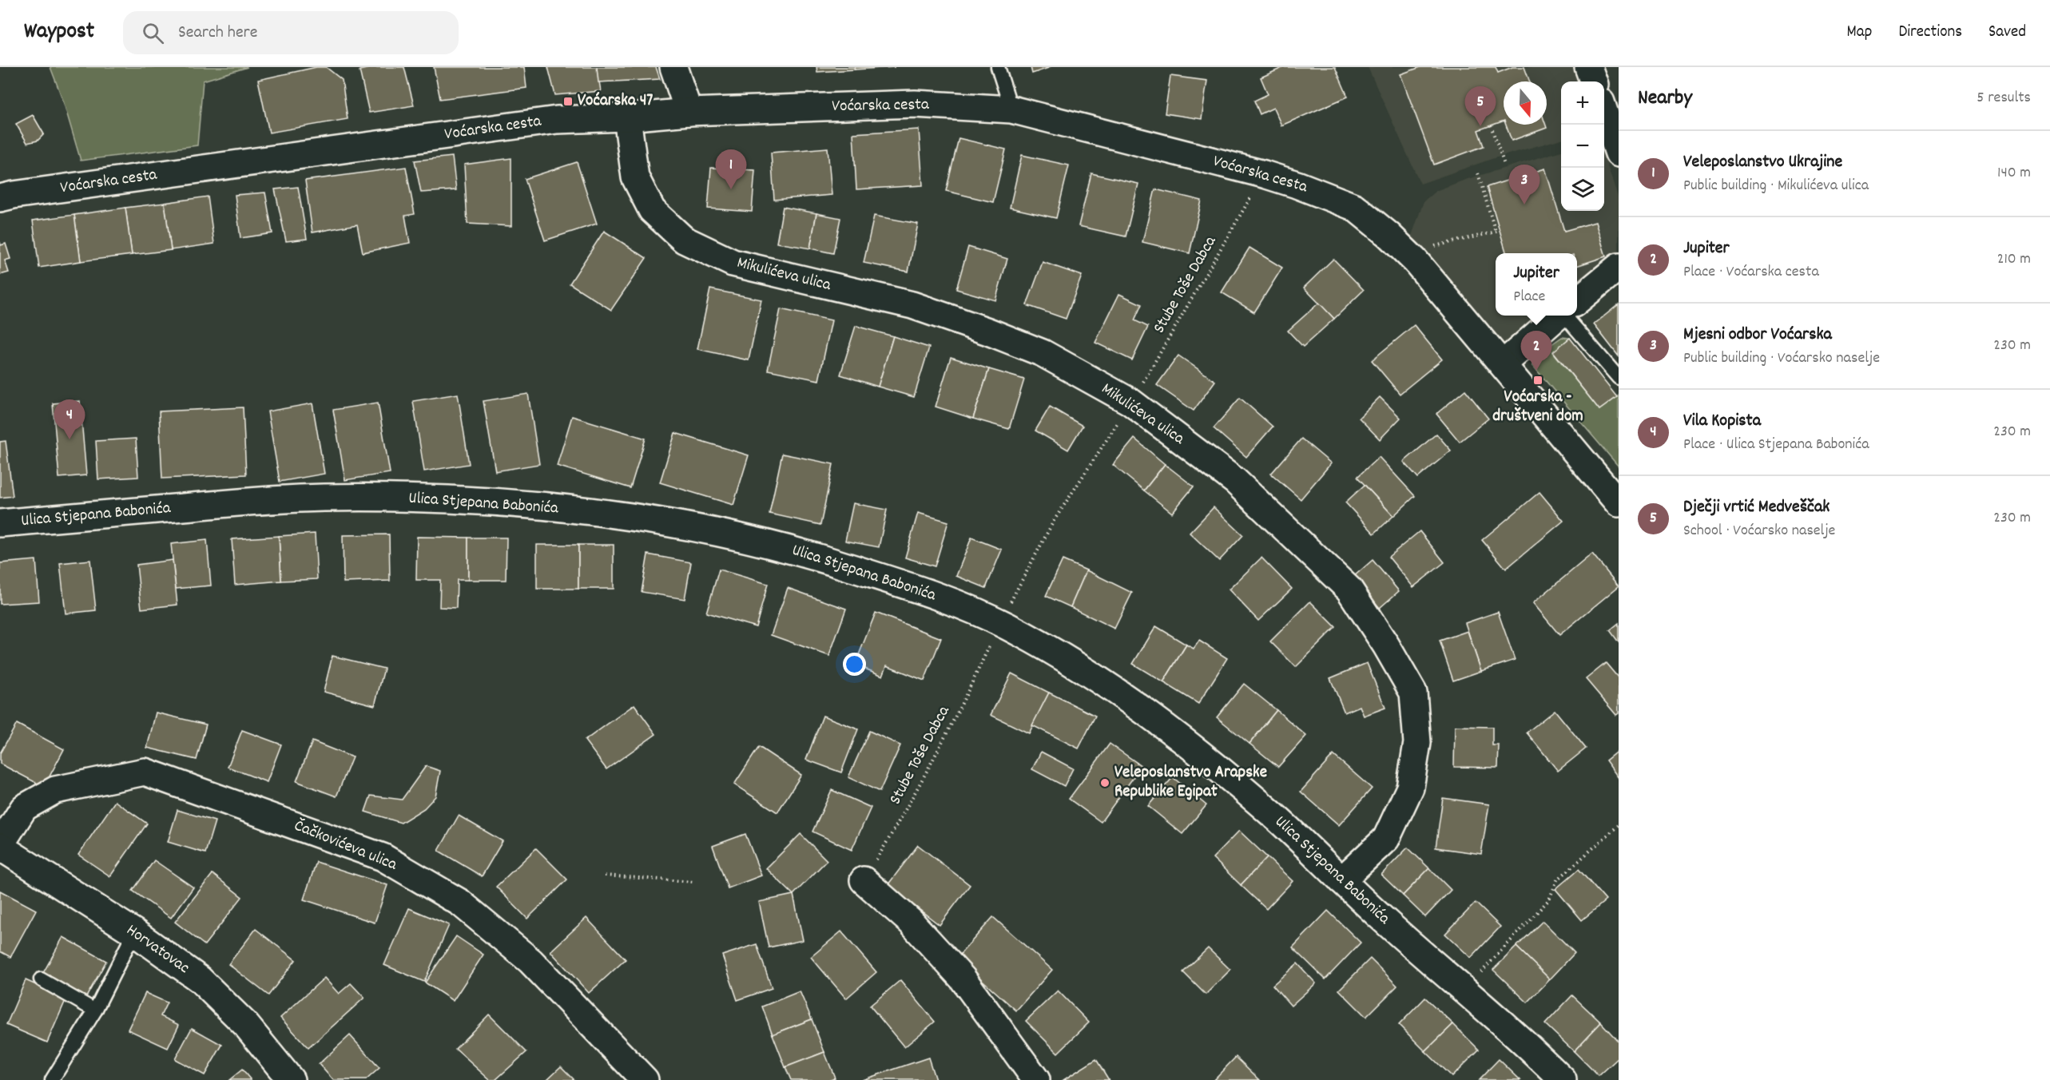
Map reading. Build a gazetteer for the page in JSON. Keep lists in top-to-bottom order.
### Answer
{
  "streets": {
    "street": [
      "Voćarska cesta",
      "Mikulićeva ulica",
      "Ulica Stjepana Babonića",
      "Čačkovićeva ulica",
      "Horvatovac"
    ],
    "path": ["Stube Toše Dabca"]
  },
  "crossings": [
    ["Voćarska cesta", "Mikulićeva ulica"],
    ["Mikulićeva ulica", "Ulica Stjepana Babonića"],
    ["Čačkovićeva ulica", "Horvatovac"]
  ],
  "places": {
    "transit": ["Voćarska 47", "Voćarska - društveni dom"],
    "other": ["Veleposlanstvo Arapske Republike Egipat"]
  },
  "north": "bottom",
  "page": {
    "header": "Waypost",
    "search": "Search here",
    "nav": ["Map", "Directions", "Saved"],
    "heading": ["Nearby", "5 results"],
    "map_buttons": ["+", "−"],
    "pins": [
      "5",
      "1",
      "3",
      "2",
      "4"
    ],
    "list": [
      {
        "mark": "1",
        "name": "Veleposlanstvo Ukrajine",
        "note": "Public building · Mikulićeva ulica",
        "value": "140 m"
      },
      {
        "mark": "2",
        "name": "Jupiter",
        "note": "Place · Voćarska cesta",
        "value": "210 m"
      },
      {
        "mark": "3",
        "name": "Mjesni odbor Voćarska",
        "note": "Public building · Voćarsko naselje",
        "value": "230 m"
      },
      {
        "mark": "4",
        "name": "Vila Kopista",
        "note": "Place · Ulica Stjepana Babonića",
        "value": "230 m"
      },
      {
        "mark": "5",
        "name": "Dječji vrtić Medveščak",
        "note": "School · Voćarsko naselje",
        "value": "230 m"
      }
    ],
    "popup": ["Jupiter", "Place"]
  }
}
